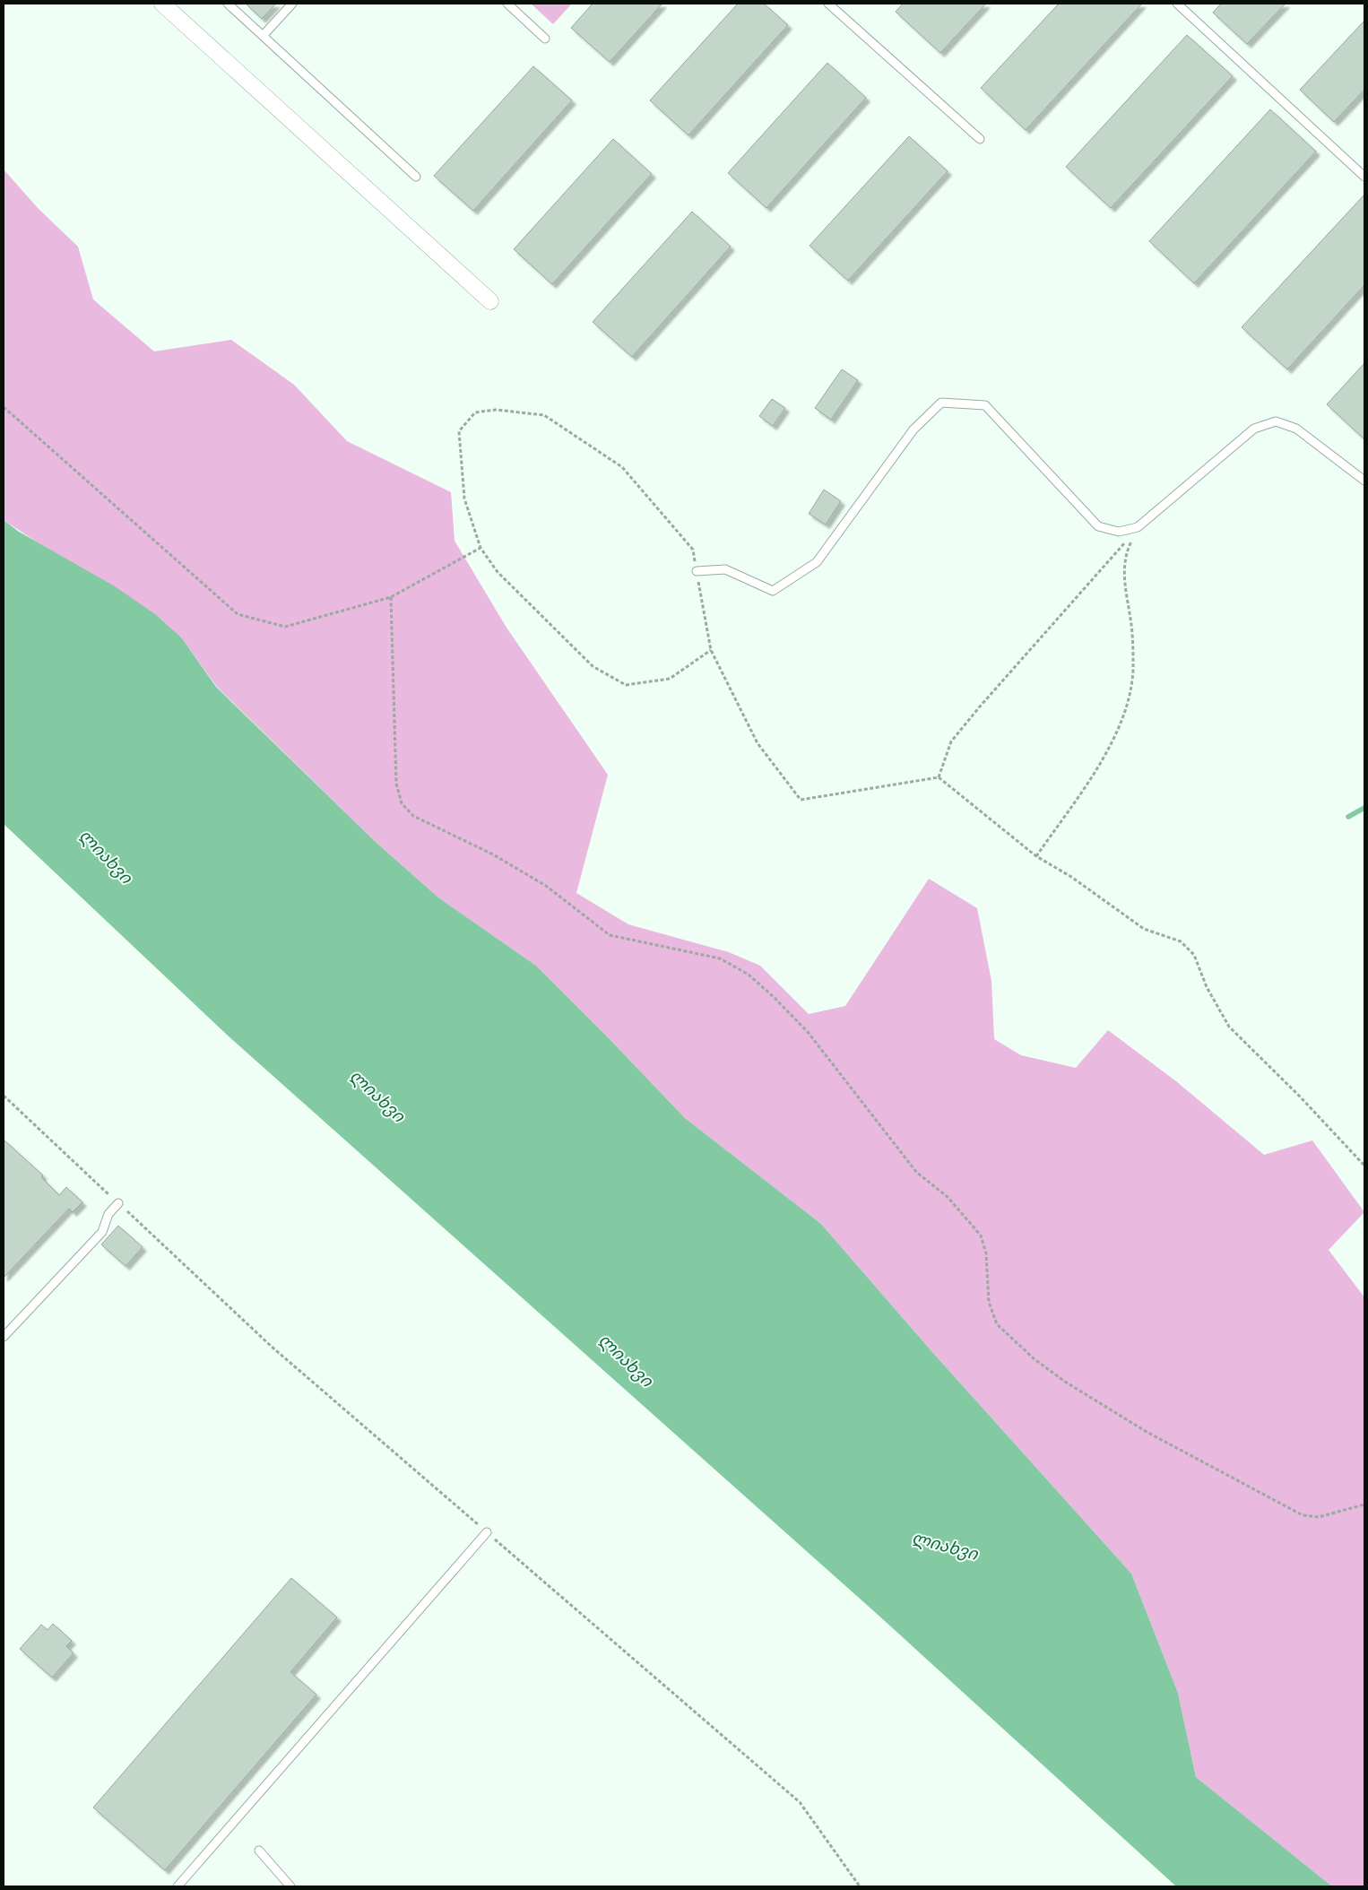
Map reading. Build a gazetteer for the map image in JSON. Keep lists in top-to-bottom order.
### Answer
{
  "water": ["ლიახვი"]
}
